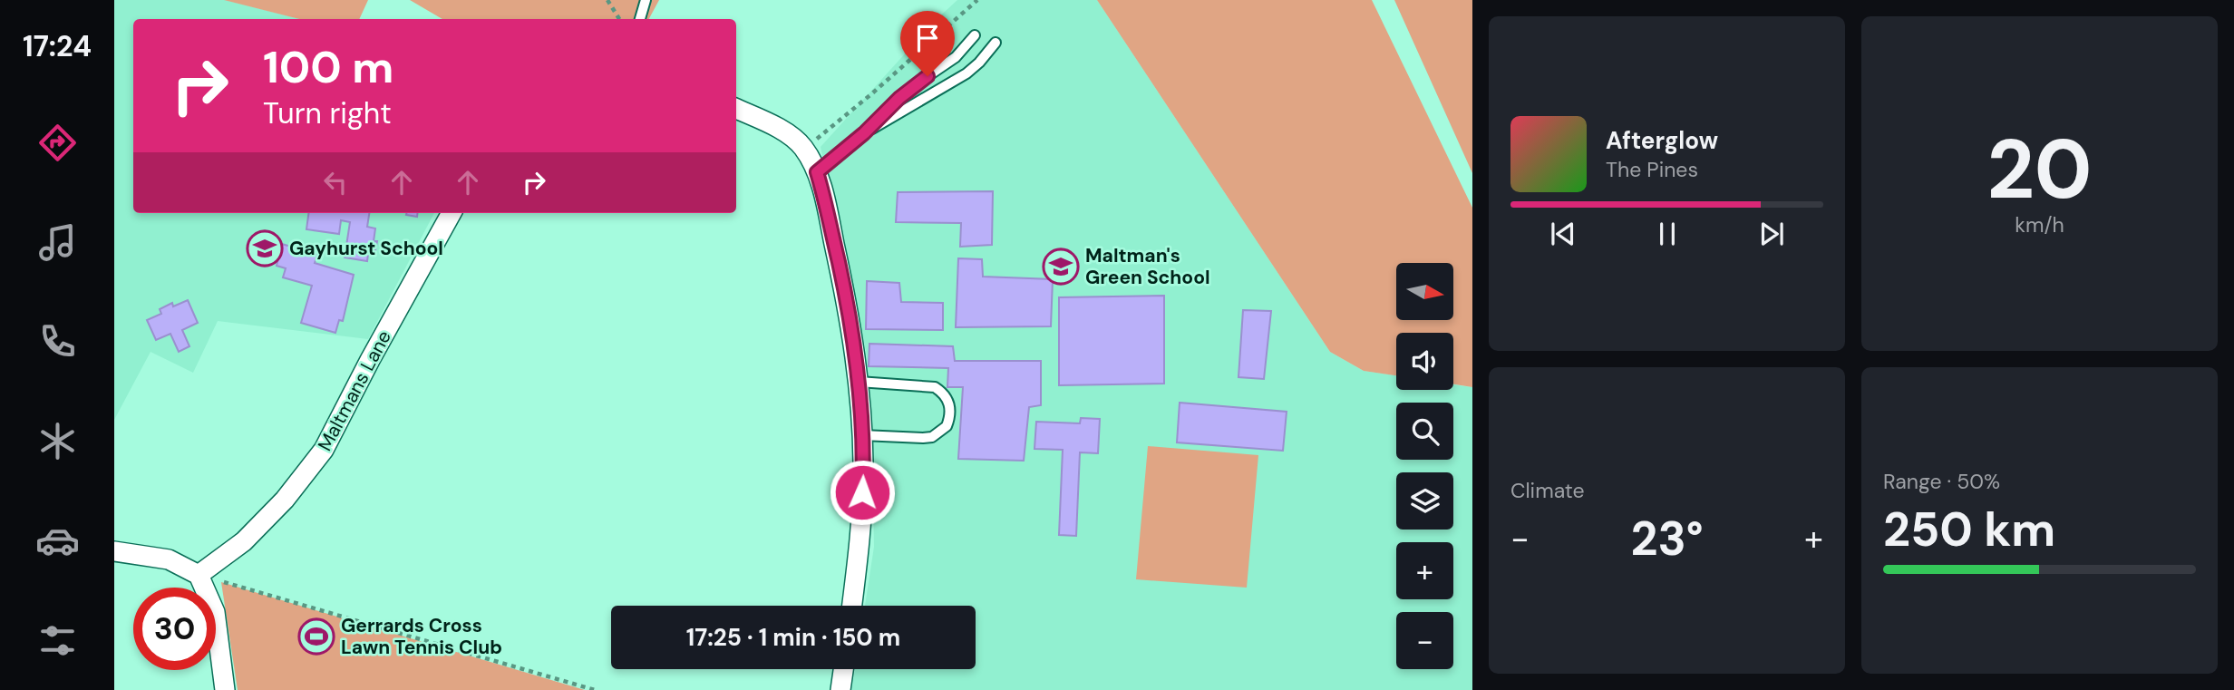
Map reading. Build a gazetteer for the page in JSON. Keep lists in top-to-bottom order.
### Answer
{
  "streets": {
    "street": ["Maltmans Lane"]
  },
  "places": {
    "school or university": ["Gayhurst School", "Maltman's Green School"],
    "sports": ["Gerrards Cross Lawn Tennis Club"]
  },
  "north": "right",
  "page": {
    "tabs": "17:24",
    "tile": [
      ["20", "km/h"],
      "Climate",
      ["Range · 50%", "250 km"]
    ],
    "turn": ["100 m", "Turn right"],
    "song": ["Afterglow", "The Pines"],
    "map_buttons": ["+", "−"],
    "heat": ["−", "23°", "+"],
    "limit": "30",
    "trip": "17:25 · 1 min · 150 m"
  }
}
